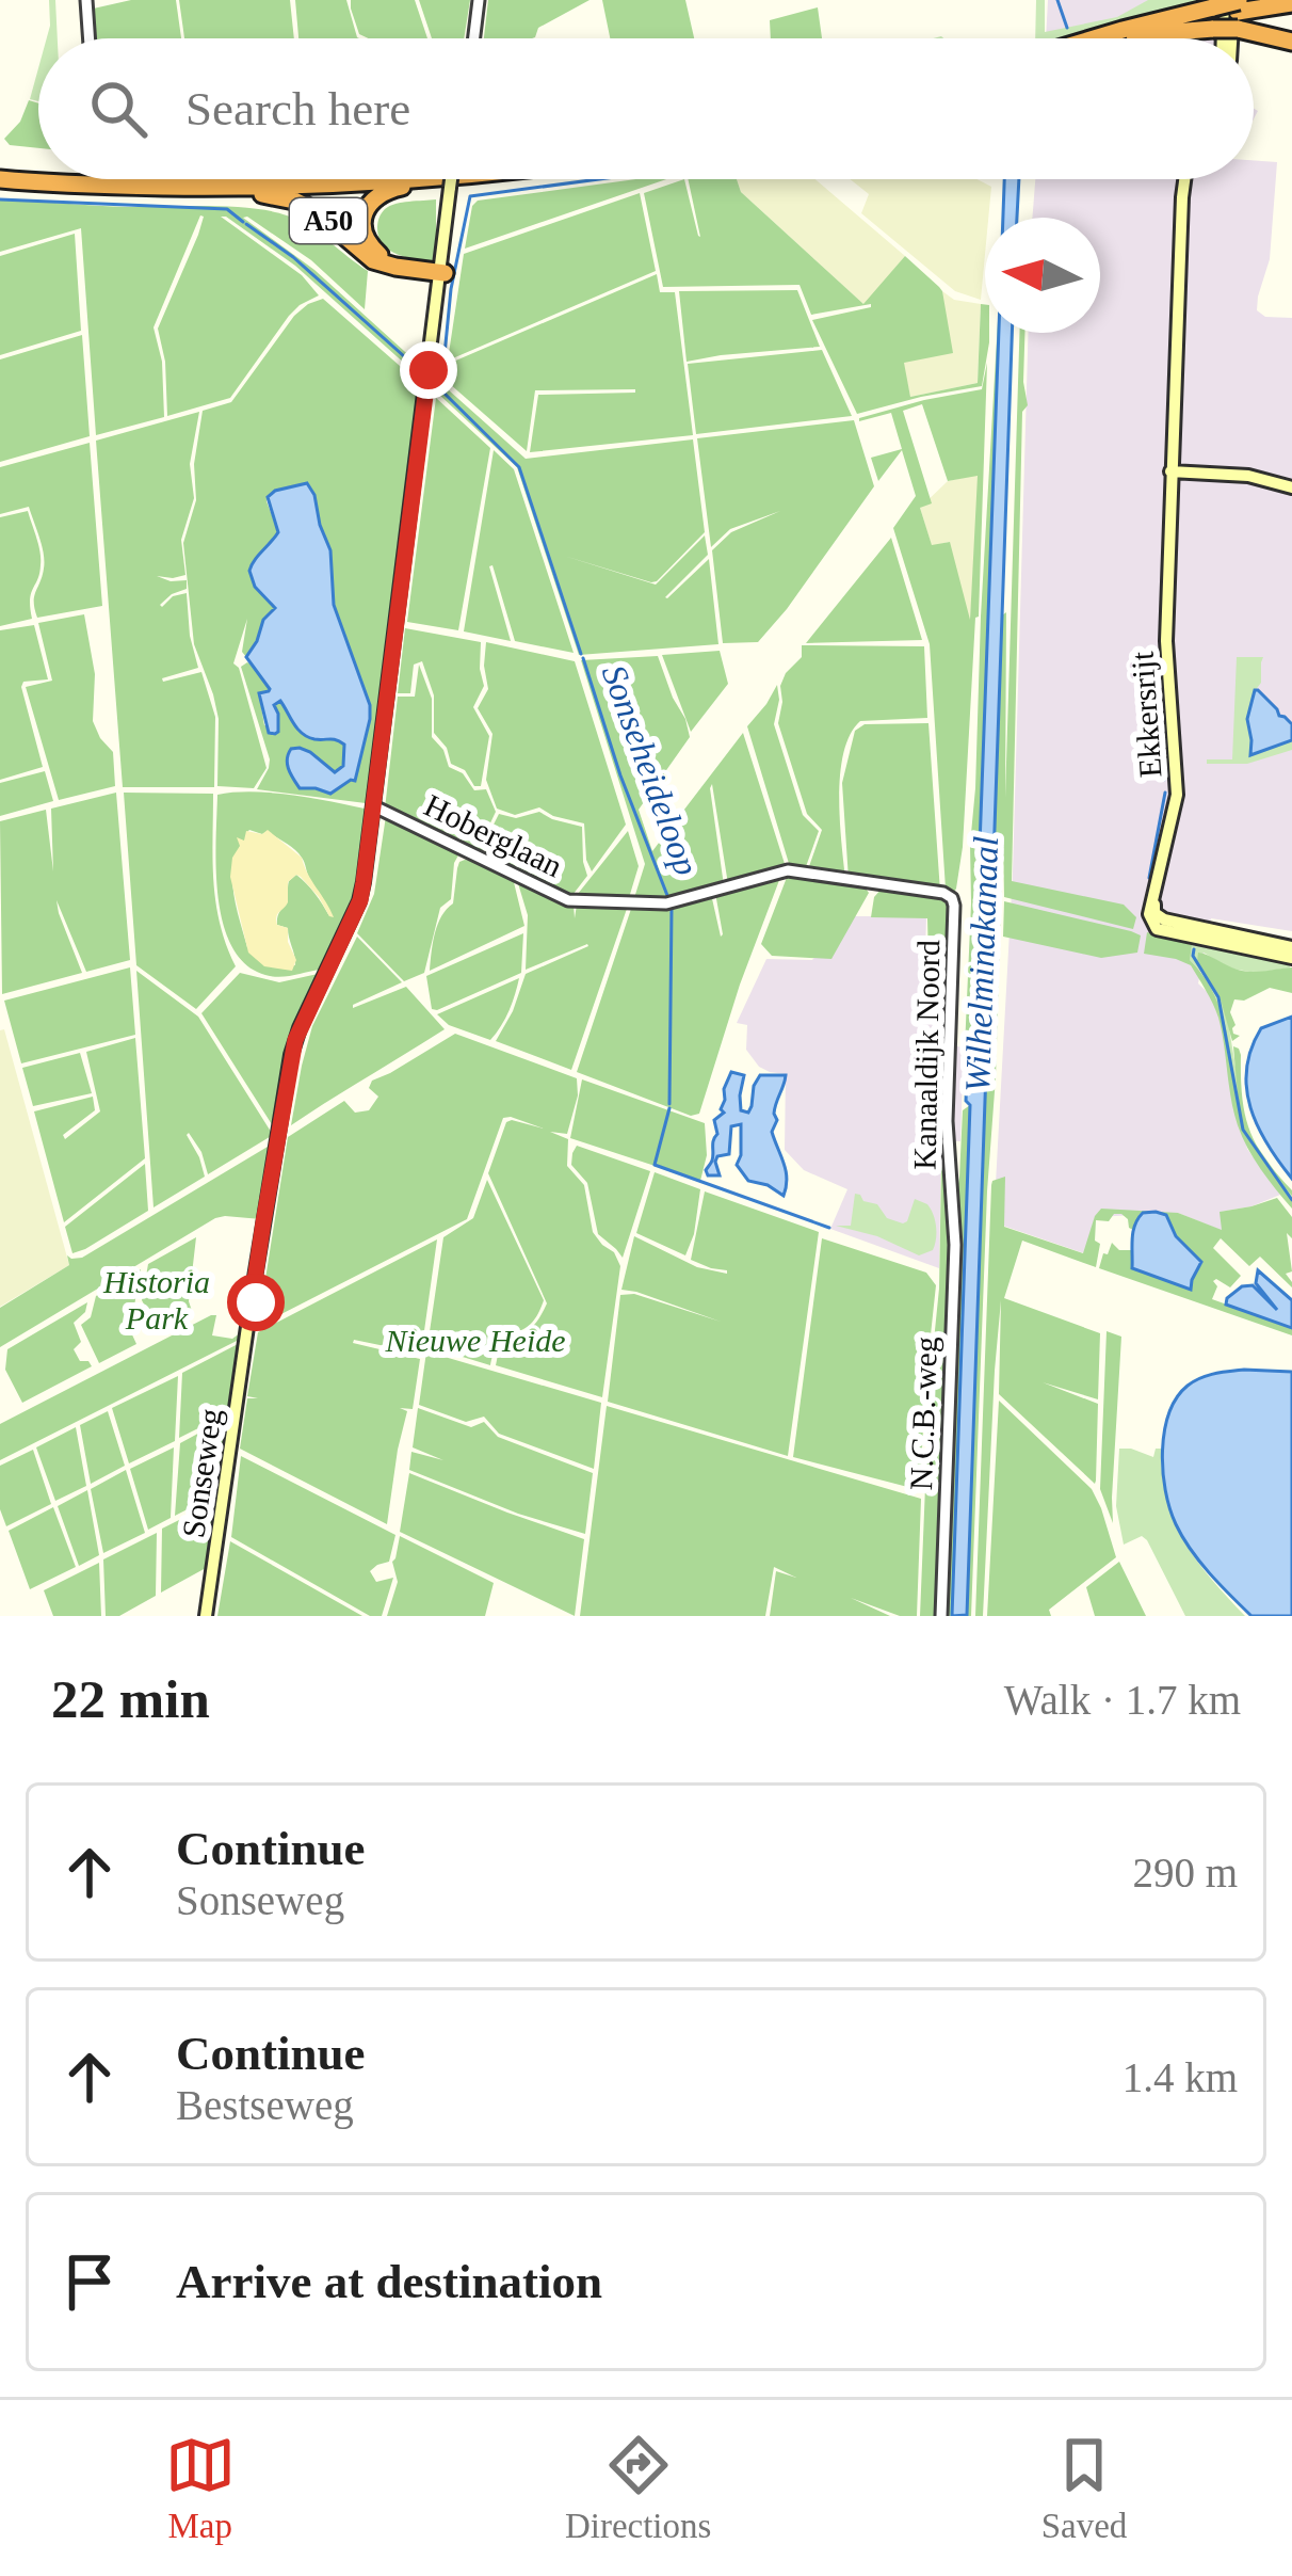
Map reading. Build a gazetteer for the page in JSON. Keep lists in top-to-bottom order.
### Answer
{
  "streets": {
    "highway": ["A50"],
    "main road": ["Ekkersrijt", "Sonseweg"],
    "street": ["Hoberglaan", "Kanaaldijk Noord", "N.C.B.-weg"]
  },
  "crossings": [
    ["A50", "Sonseweg"],
    ["Hoberglaan", "Kanaaldijk Noord"],
    ["Hoberglaan", "Sonseweg"],
    ["Kanaaldijk Noord", "N.C.B.-weg"]
  ],
  "water": ["Sonseheideloop", "Wilhelminakanaal"],
  "parks": ["Historia Park", "Nieuwe Heide"],
  "north": "left",
  "page": {
    "search": "Search here",
    "heading": ["22 min", "Walk · 1.7 km"],
    "list": [
      ["Continue", "Sonseweg", "290 m"],
      ["Continue", "Bestseweg", "1.4 km"],
      "Arrive at destination"
    ],
    "nav": ["Map", "Directions", "Saved"]
  }
}
